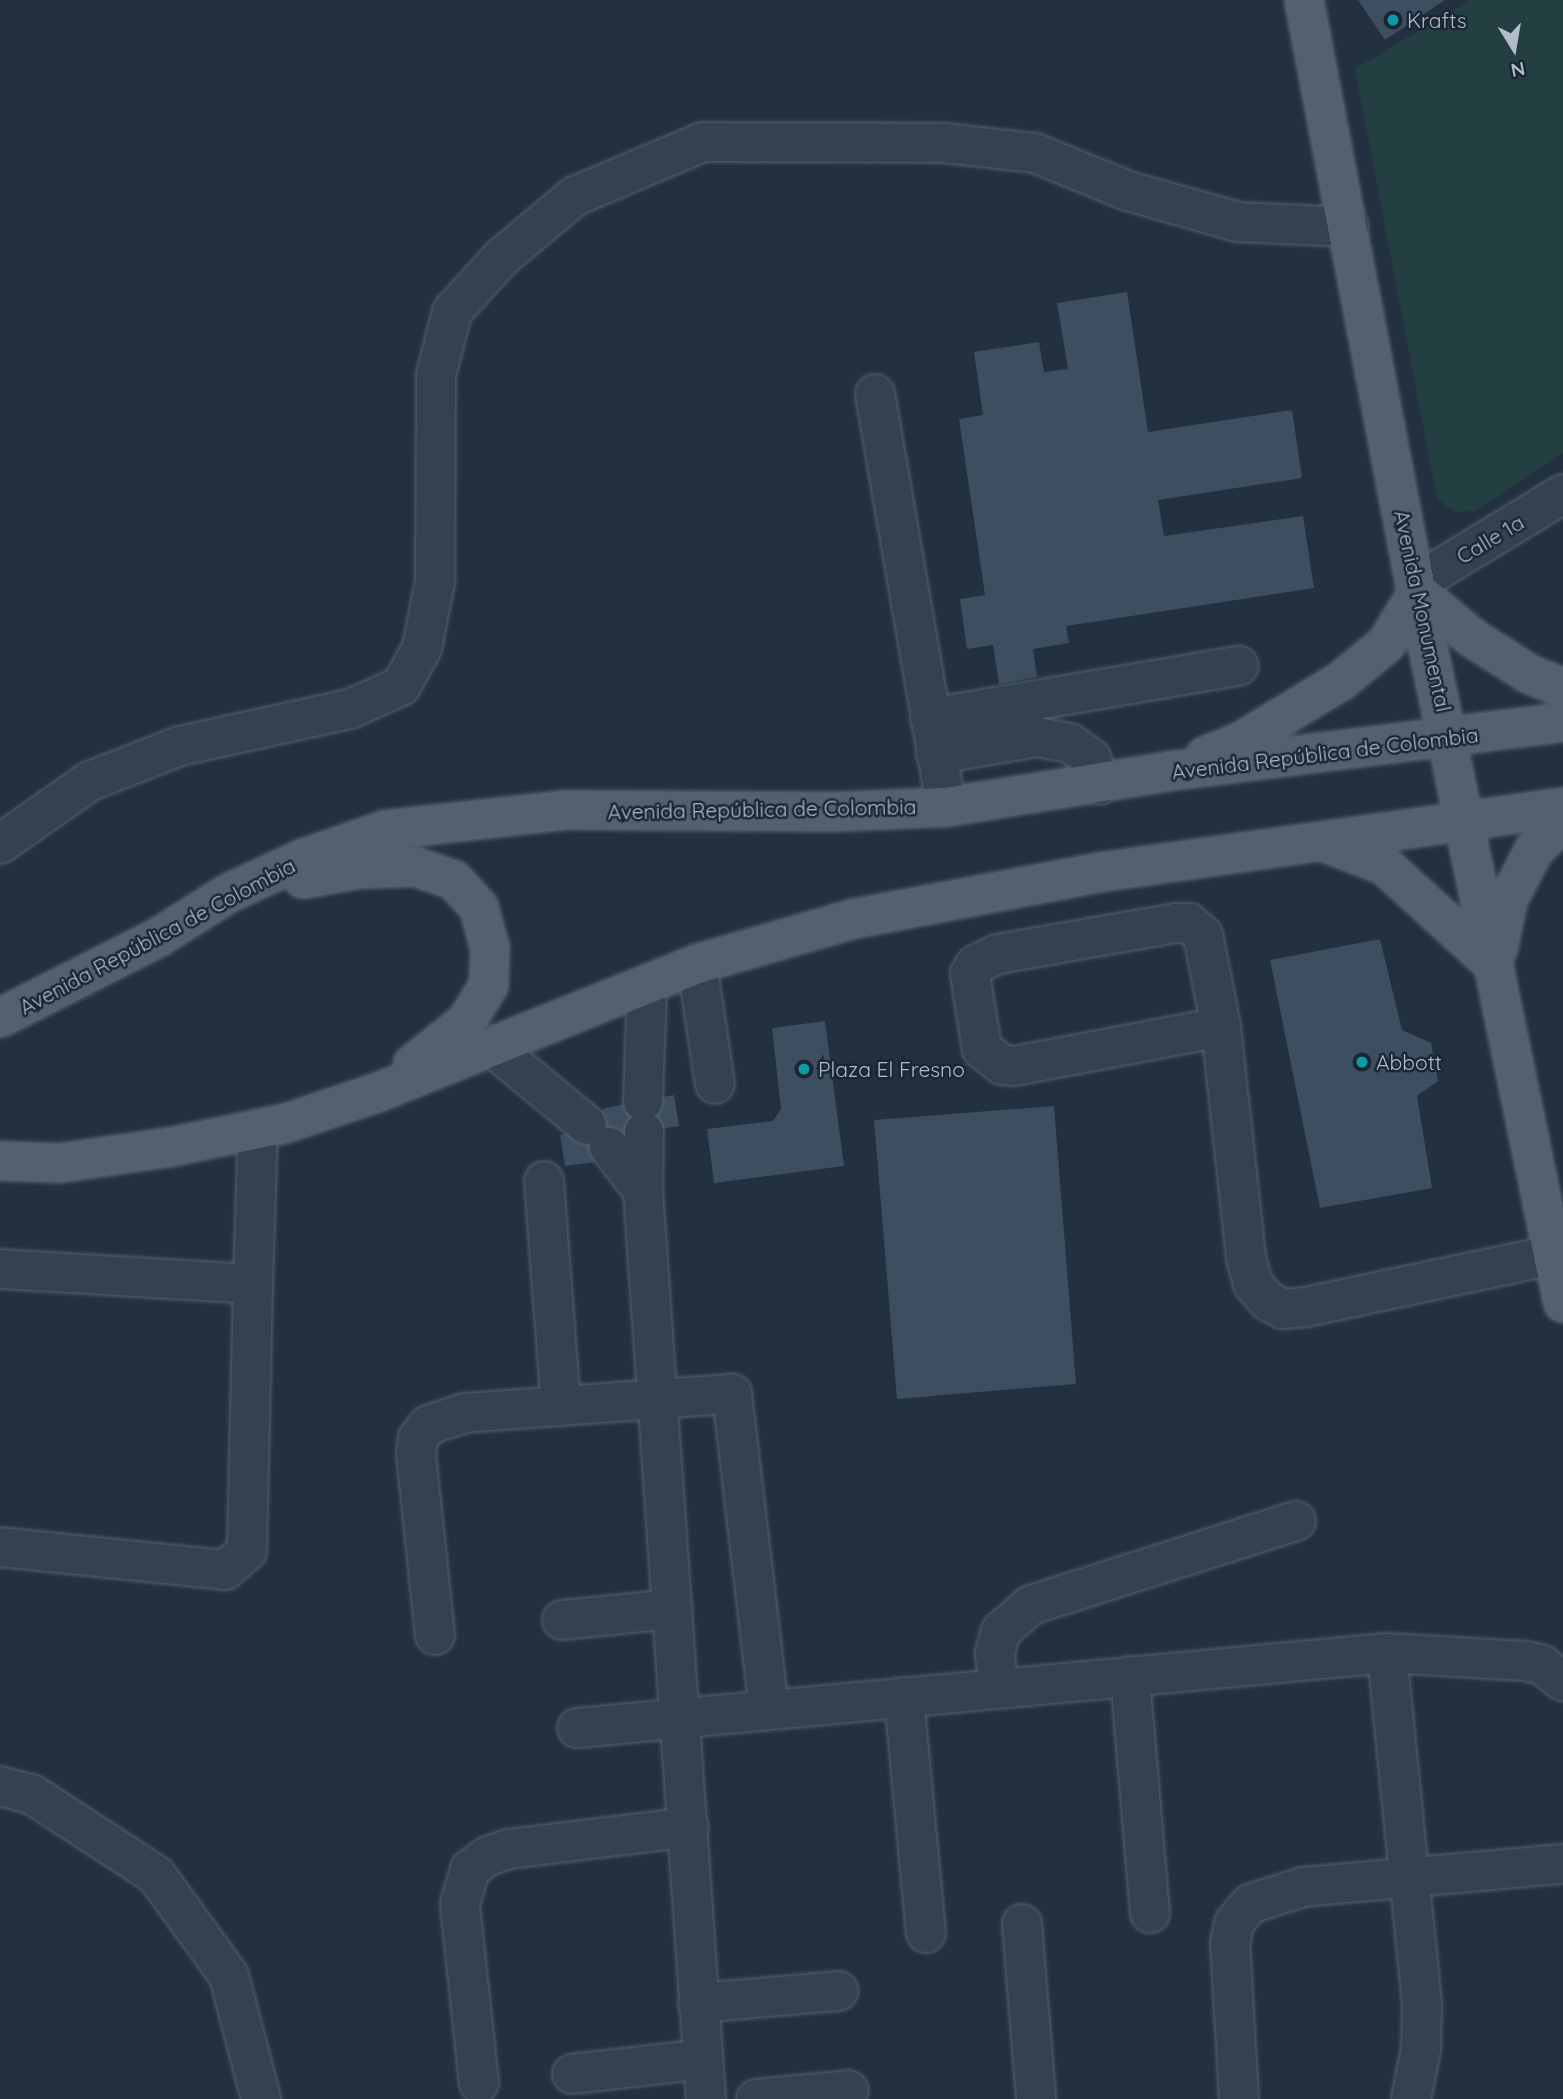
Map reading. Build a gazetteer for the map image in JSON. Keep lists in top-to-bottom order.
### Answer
{
  "streets": {
    "main road": ["Avenida Monumental", "Avenida República de Colombia"],
    "street": ["Calle 1a"]
  },
  "crossings": [
    ["Calle 1a", "Avenida Monumental"],
    ["Avenida Monumental", "Avenida República de Colombia"]
  ],
  "places": ["Krafts", "Abbott", "Plaza El Fresno"],
  "north": "bottom"
}
